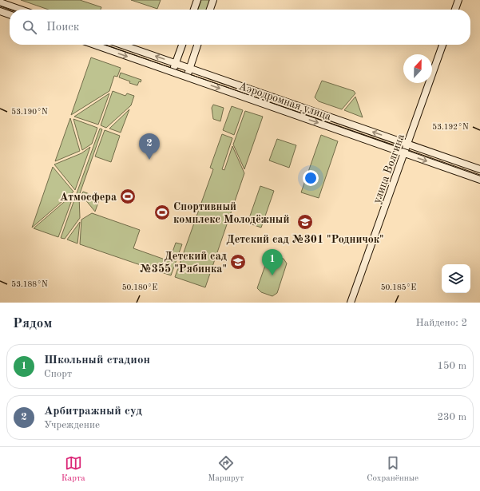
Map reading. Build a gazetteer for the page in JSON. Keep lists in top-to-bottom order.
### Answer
{
  "streets": {
    "main road": ["Аэродромная улица", "улица Волгина"]
  },
  "crossings": [
    ["Аэродромная улица", "улица Волгина"]
  ],
  "places": {
    "sports": ["Атмосфера", "Спортивный комплекс Молодёжный"],
    "school or university": ["Детский сад №301 \"Родничок\"", "Детский сад №355 \"Рябинка\""]
  },
  "north": "top",
  "page": {
    "search": "Поиск",
    "pins": ["2", "1"],
    "heading": ["Рядом", "Найдено: 2"],
    "list": [
      {
        "mark": "1",
        "name": "Школьный стадион",
        "note": "Спорт",
        "value": "150 m"
      },
      {
        "mark": "2",
        "name": "Арбитражный суд",
        "note": "Учреждение",
        "value": "230 m"
      }
    ],
    "nav": ["Карта", "Маршрут", "Сохранённые"]
  },
  "coordinates": [
    "53.190°N",
    "53.192°N",
    "53.188°N",
    "50.180°E",
    "50.185°E"
  ]
}
